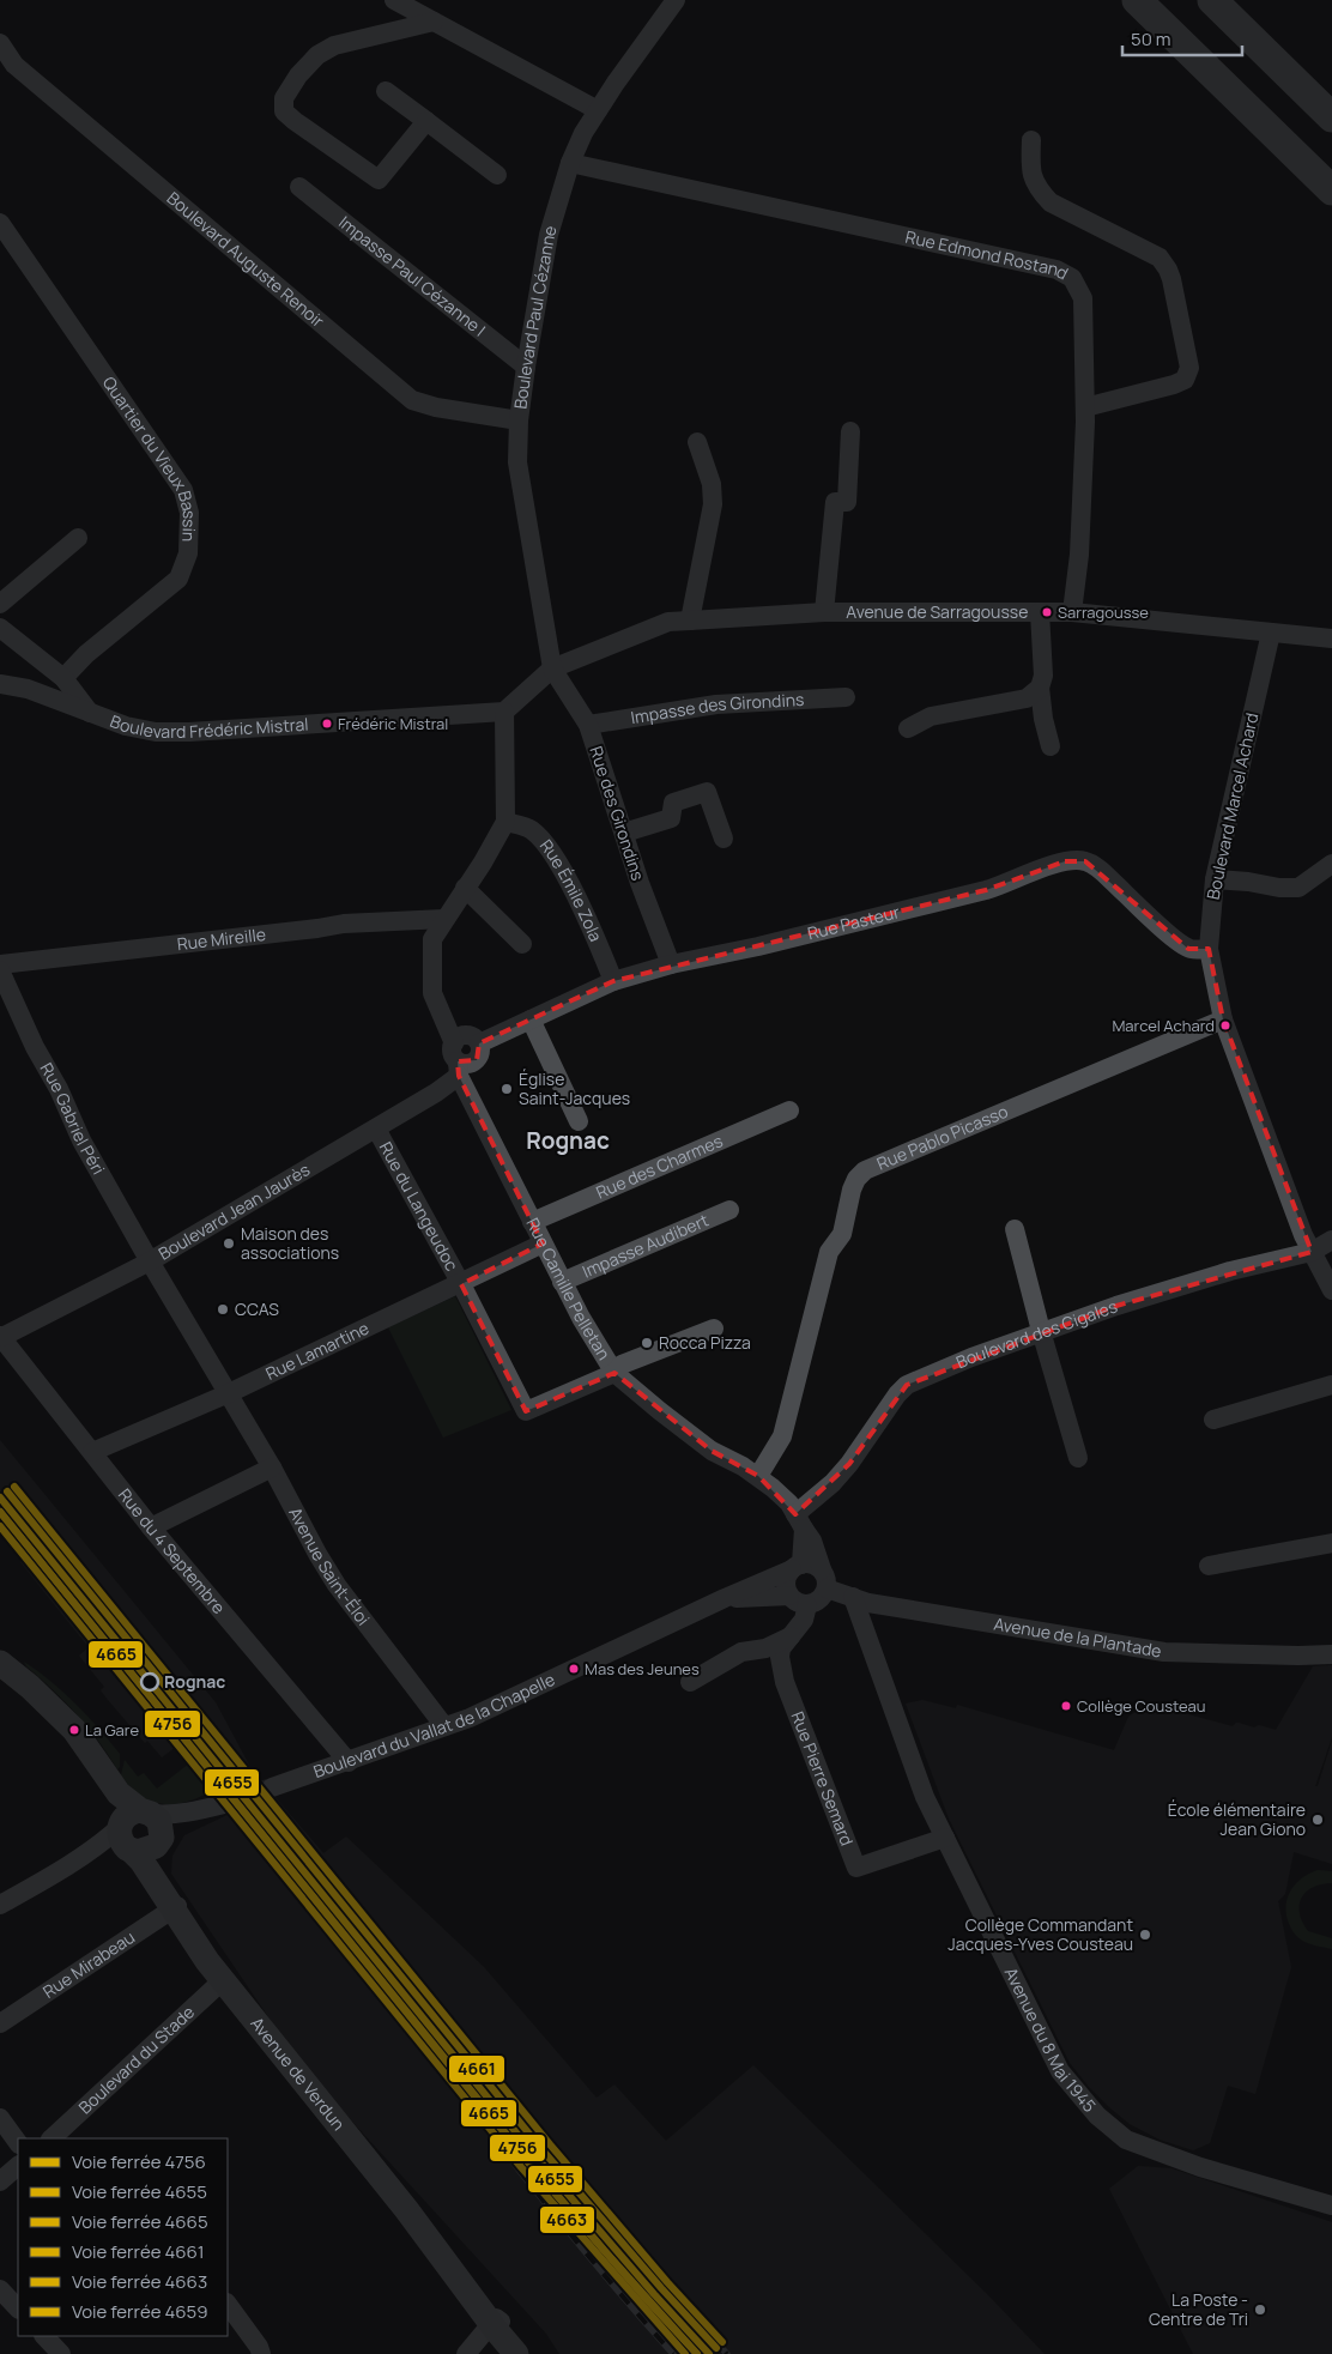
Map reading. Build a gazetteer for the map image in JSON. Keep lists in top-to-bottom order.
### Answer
{
  "streets": {
    "main road": ["Avenue de Verdun"],
    "street": [
      "Rue Edmond Rostand",
      "Boulevard Auguste Renoir",
      "Impasse Paul Cézanne I",
      "Boulevard Paul Cézanne",
      "Quartier du Vieux Bassin",
      "Avenue de Sarragousse",
      "Impasse des Girondins",
      "Boulevard Frédéric Mistral",
      "Boulevard Marcel Achard",
      "Rue des Girondins",
      "Rue Émile Zola",
      "Rue Pasteur",
      "Rue Mireille",
      "Rue Gabriel Péri",
      "Rue Pablo Picasso",
      "Rue des Charmes",
      "Rue du Langeudoc",
      "Boulevard Jean Jaurès",
      "Impasse Audibert",
      "Rue Camille Pelletan",
      "Boulevard des Cigales",
      "Rue Lamartine",
      "Rue du 4 Septembre",
      "Avenue Saint-Éloi",
      "Avenue de la Plantade",
      "Boulevard du Vallat de la Chapelle",
      "Rue Pierre Semard",
      "Rue Mirabeau",
      "Avenue du 8 Mai 1945",
      "Boulevard du Stade"
    ]
  },
  "crossings": [
    ["Rue Edmond Rostand", "Boulevard Paul Cézanne"],
    ["Rue Edmond Rostand", "Avenue de Sarragousse"],
    ["Boulevard Auguste Renoir", "Boulevard Paul Cézanne"],
    ["Impasse Paul Cézanne I", "Boulevard Paul Cézanne"],
    ["Boulevard Paul Cézanne", "Avenue de Sarragousse"],
    ["Boulevard Paul Cézanne", "Rue des Girondins"],
    ["Avenue de Sarragousse", "Boulevard Marcel Achard"],
    ["Avenue de Sarragousse", "Rue des Girondins"],
    ["Impasse des Girondins", "Rue des Girondins"],
    ["Boulevard Marcel Achard", "Rue Pasteur"],
    ["Boulevard Marcel Achard", "Rue Pablo Picasso"],
    ["Boulevard Marcel Achard", "Boulevard des Cigales"],
    ["Rue des Girondins", "Rue Pasteur"],
    ["Rue Émile Zola", "Rue Pasteur"],
    ["Rue Émile Zola", "Rue Camille Pelletan"],
    ["Rue Pasteur", "Boulevard Jean Jaurès"],
    ["Rue Mireille", "Rue Camille Pelletan"],
    ["Rue Gabriel Péri", "Boulevard Jean Jaurès"],
    ["Rue Gabriel Péri", "Rue Lamartine"],
    ["Rue Gabriel Péri", "Avenue Saint-Éloi"],
    ["Rue Pablo Picasso", "Rue Camille Pelletan"],
    ["Rue des Charmes", "Rue Camille Pelletan"],
    ["Rue du Langeudoc", "Boulevard Jean Jaurès"],
    ["Rue du Langeudoc", "Rue Camille Pelletan"],
    ["Rue du Langeudoc", "Rue Lamartine"],
    ["Boulevard Jean Jaurès", "Rue Camille Pelletan"],
    ["Boulevard Jean Jaurès", "Rue du 4 Septembre"],
    ["Impasse Audibert", "Rue Camille Pelletan"],
    ["Rue Camille Pelletan", "Boulevard des Cigales"],
    ["Rue Camille Pelletan", "Rue Lamartine"],
    ["Rue Camille Pelletan", "Avenue de la Plantade"],
    ["Rue Camille Pelletan", "Boulevard du Vallat de la Chapelle"],
    ["Rue Camille Pelletan", "Rue Pierre Semard"],
    ["Rue Lamartine", "Rue du 4 Septembre"],
    ["Rue Lamartine", "Avenue Saint-Éloi"],
    ["Rue du 4 Septembre", "Boulevard du Vallat de la Chapelle"],
    ["Avenue Saint-Éloi", "Boulevard du Vallat de la Chapelle"],
    ["Avenue de la Plantade", "Boulevard du Vallat de la Chapelle"],
    ["Avenue de la Plantade", "Rue Pierre Semard"],
    ["Avenue de la Plantade", "Avenue du 8 Mai 1945"],
    ["Boulevard du Vallat de la Chapelle", "Rue Pierre Semard"],
    ["Rue Pierre Semard", "Avenue du 8 Mai 1945"],
    ["Rue Mirabeau", "Avenue de Verdun"],
    ["Boulevard du Stade", "Avenue de Verdun"]
  ],
  "districts": ["Rognac"],
  "places": [
    "Sarragousse",
    "Frédéric Mistral",
    "Marcel Achard",
    "Église Saint-Jacques",
    "Maison des associations",
    "CCAS",
    "Rocca Pizza",
    "Mas des Jeunes",
    "Rognac",
    "Collège Cousteau",
    "La Gare",
    "École élémentaire Jean Giono",
    "Collège Commandant Jacques-Yves Cousteau",
    "La Poste - Centre de Tri"
  ],
  "lines": [
    "rail line 4659",
    "rail line 4661",
    "rail line 4655",
    "rail line 4756",
    "rail line 4665",
    "rail line 4663"
  ],
  "legend": [
    "Voie ferrée 4756",
    "Voie ferrée 4655",
    "Voie ferrée 4665",
    "Voie ferrée 4661",
    "Voie ferrée 4663",
    "Voie ferrée 4659"
  ],
  "scale_bar": "50 m"
}
